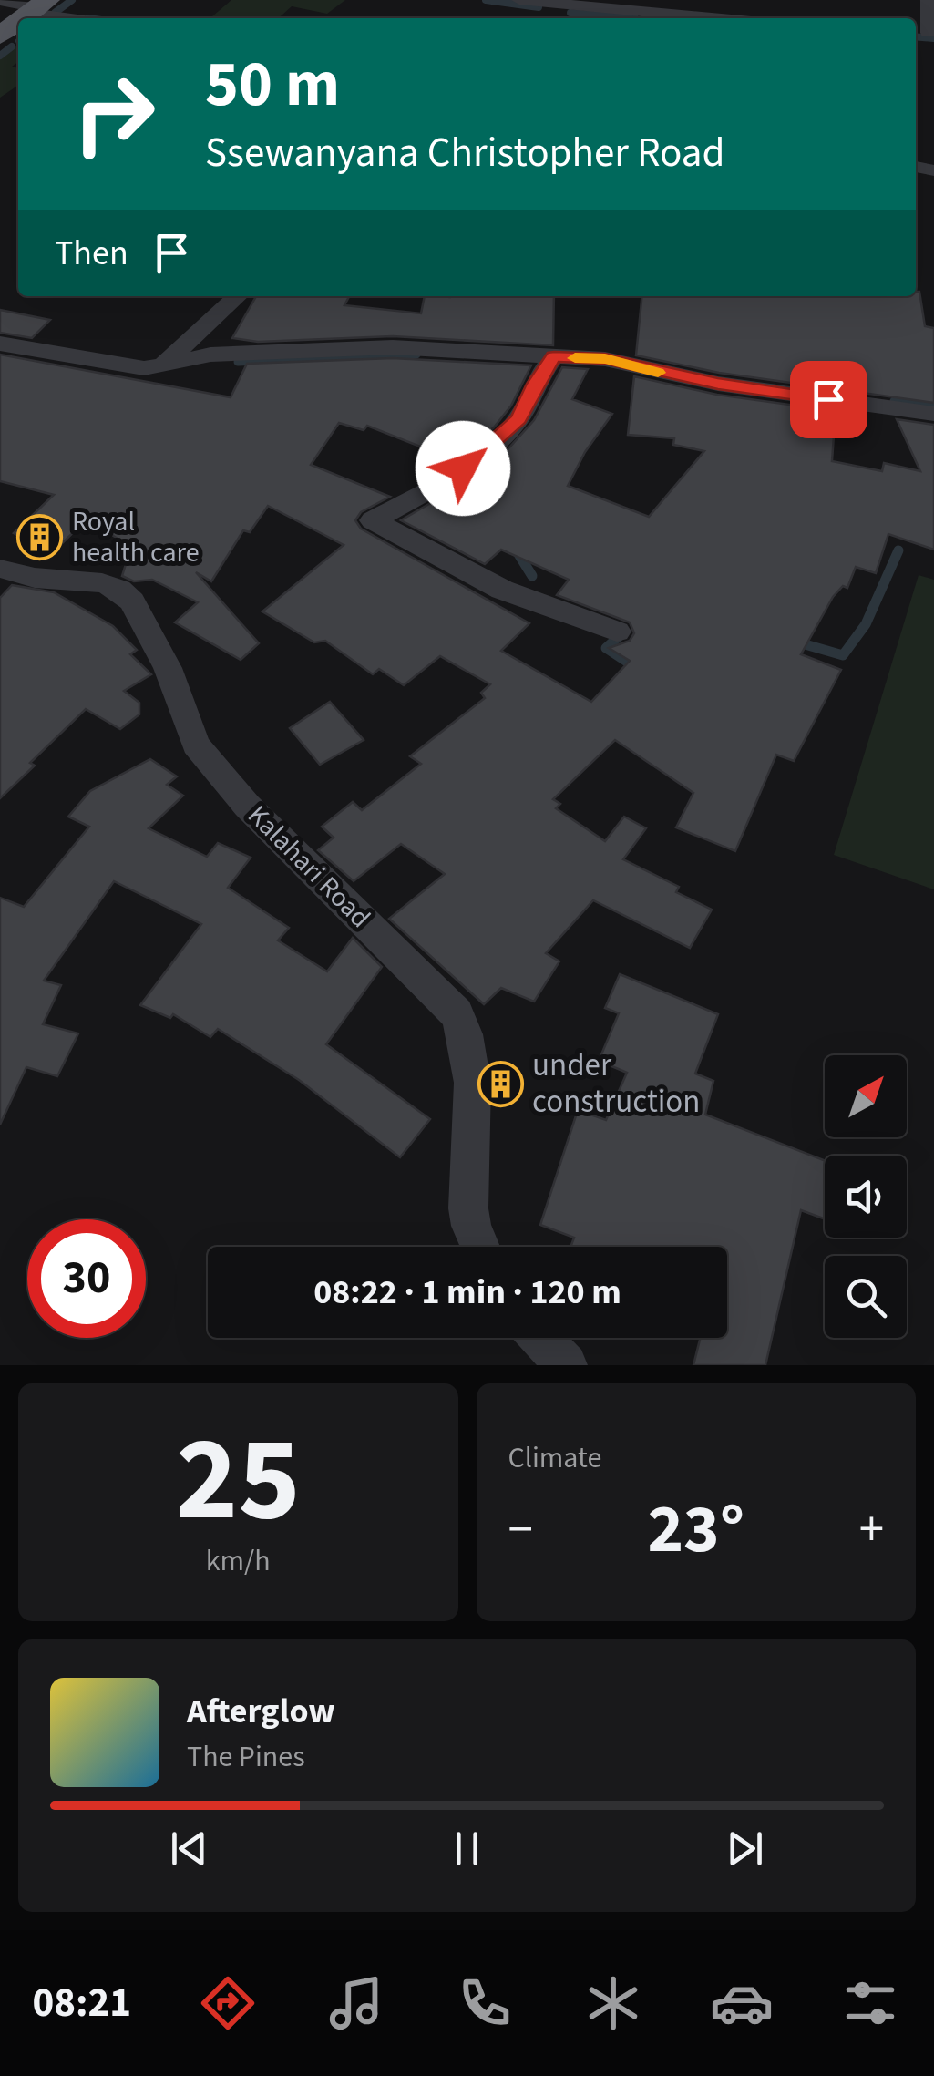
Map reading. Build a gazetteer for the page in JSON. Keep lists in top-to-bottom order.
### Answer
{
  "streets": {
    "street": ["Kalahari Road"]
  },
  "places": {
    "building": ["Royal health care", "under construction"]
  },
  "north": "top right",
  "page": {
    "turn": ["50 m", "Ssewanyana Christopher Road"],
    "then": "Then",
    "limit": "30",
    "trip": "08:22 · 1 min · 120 m",
    "tile": [
      ["25", "km/h"],
      "Climate"
    ],
    "heat": ["−", "23°", "+"],
    "song": ["Afterglow", "The Pines"],
    "tabs": "08:21"
  }
}
